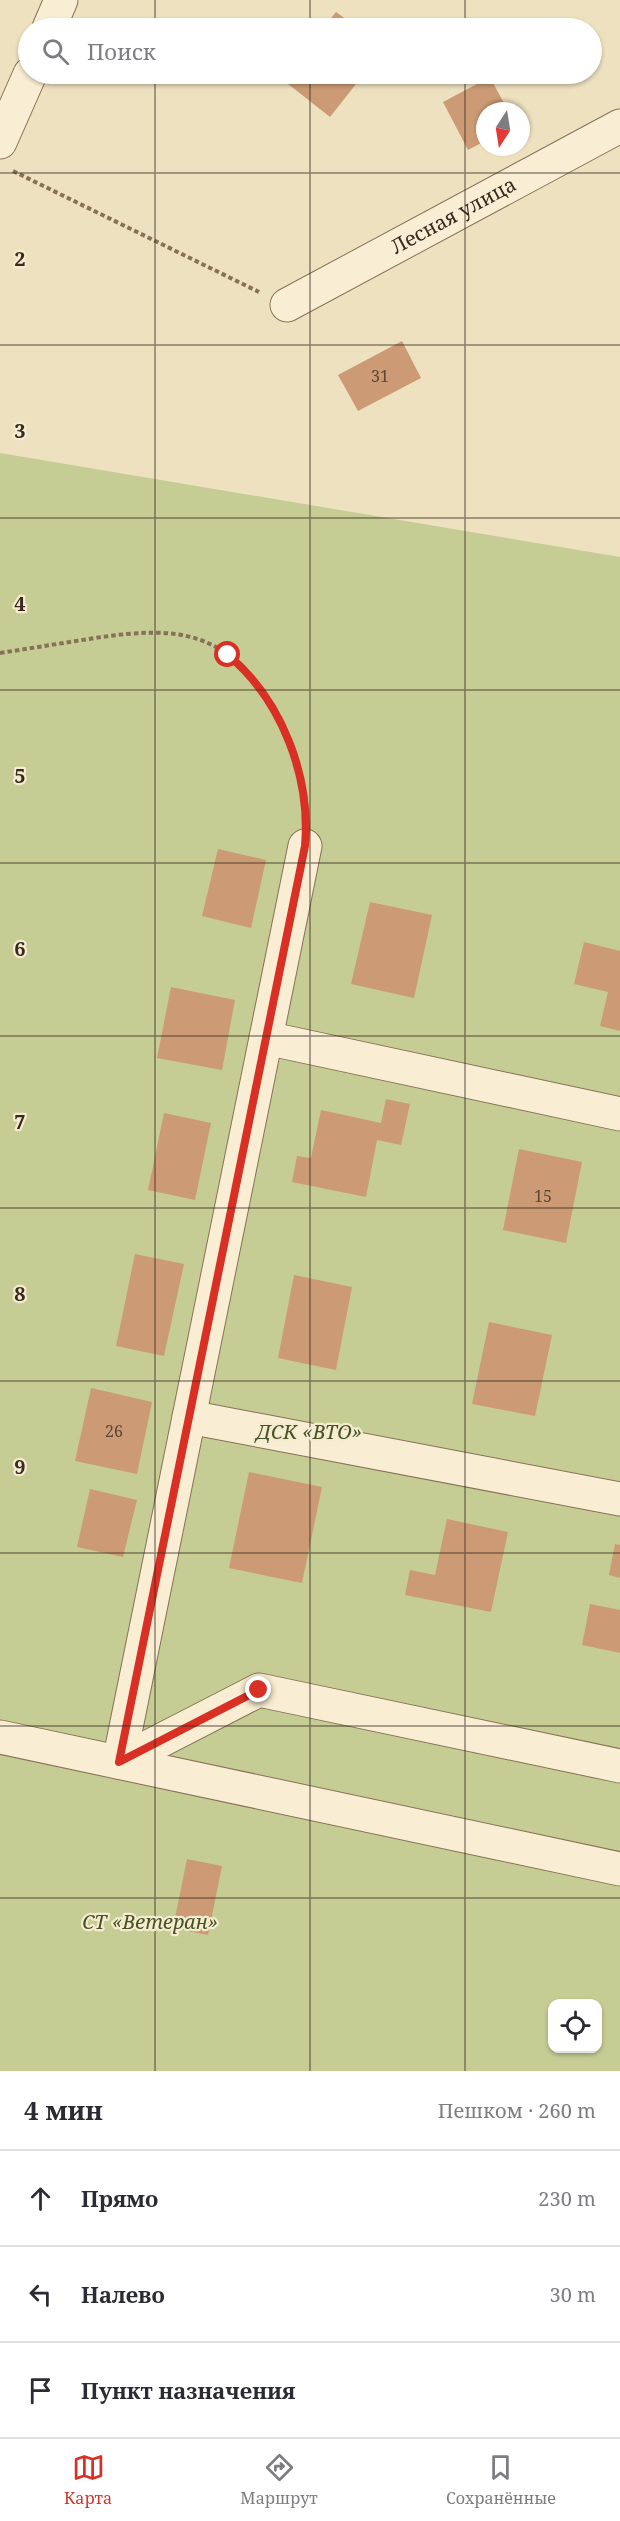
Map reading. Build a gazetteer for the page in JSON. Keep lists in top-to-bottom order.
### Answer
{
  "streets": {
    "street": ["Лесная улица"]
  },
  "parks": ["ДСК «ВТО»", "СТ «Ветеран»"],
  "house_numbers": ["31", "15", "26"],
  "north": "bottom",
  "page": {
    "search": "Поиск",
    "heading": ["4 мин", "Пешком · 260 m"],
    "list": [
      ["Прямо", "230 m"],
      ["Налево", "30 m"],
      "Пункт назначения"
    ],
    "nav": ["Карта", "Маршрут", "Сохранённые"]
  },
  "grid": {
    "rows": [
      "2",
      "3",
      "4",
      "5",
      "6",
      "7",
      "8",
      "9"
    ]
  }
}
